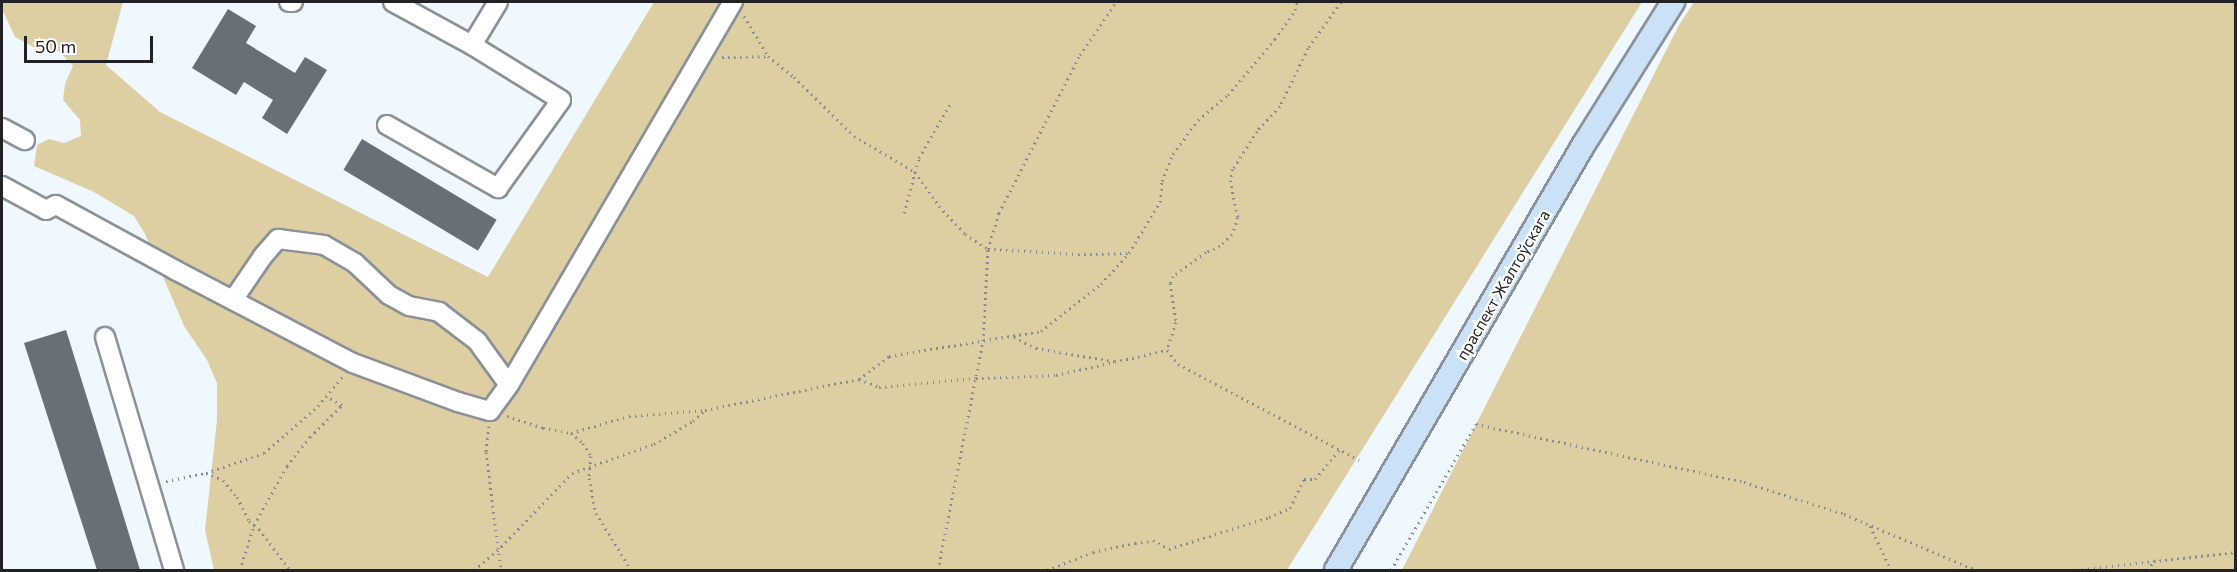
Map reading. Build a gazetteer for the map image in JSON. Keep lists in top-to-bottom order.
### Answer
{
  "streets": {
    "main road": ["праспект Жалтоўскага"]
  },
  "scale_bar": "50 m"
}
